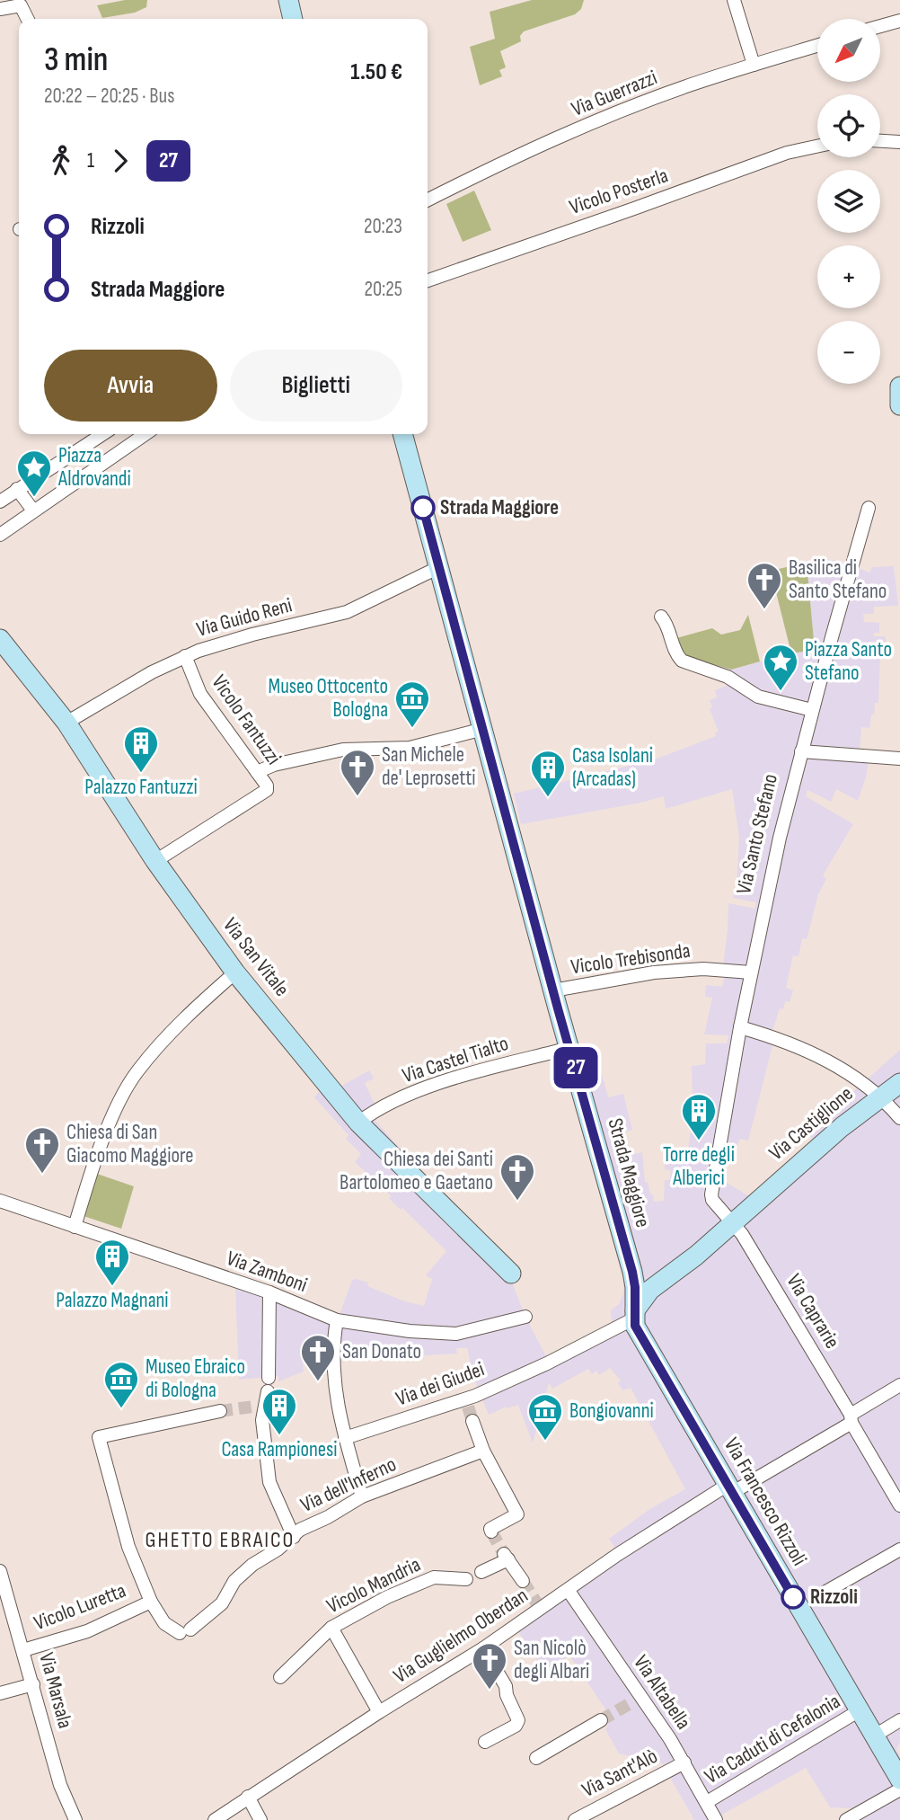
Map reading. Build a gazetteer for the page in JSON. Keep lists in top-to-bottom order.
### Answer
{
  "streets": {
    "street": [
      "Via Guerrazzi",
      "Vicolo Posterla",
      "Via Guido Reni",
      "Vicolo Fantuzzi",
      "Via Santo Stefano",
      "Via San Vitale",
      "Vicolo Trebisonda",
      "Via Castel Tialto",
      "Via Castiglione",
      "Strada Maggiore",
      "Via Zamboni",
      "Via Caprarie",
      "Via dei Giudei",
      "Via dell'Inferno",
      "Via Francesco Rizzoli",
      "Vicolo Mandria",
      "Vicolo Luretta",
      "Via Guglielmo Oberdan",
      "Via Marsala",
      "Via Altabella",
      "Via Caduti di Cefalonia",
      "Via Sant'Alò"
    ]
  },
  "crossings": [
    ["Via Guido Reni", "Vicolo Fantuzzi"],
    ["Via Guido Reni", "Via San Vitale"],
    ["Via Guido Reni", "Strada Maggiore"],
    ["Vicolo Fantuzzi", "Via San Vitale"],
    ["Via Santo Stefano", "Vicolo Trebisonda"],
    ["Via Santo Stefano", "Via Caprarie"],
    ["Via San Vitale", "Via Castel Tialto"],
    ["Vicolo Trebisonda", "Strada Maggiore"],
    ["Via Castel Tialto", "Strada Maggiore"],
    ["Via Castiglione", "Strada Maggiore"],
    ["Via Castiglione", "Via Caprarie"],
    ["Via Castiglione", "Via dei Giudei"],
    ["Via Castiglione", "Via Francesco Rizzoli"],
    ["Strada Maggiore", "Via dei Giudei"],
    ["Strada Maggiore", "Via Francesco Rizzoli"],
    ["Via Caprarie", "Via Guglielmo Oberdan"],
    ["Via dei Giudei", "Via Francesco Rizzoli"],
    ["Via dell'Inferno", "Vicolo Luretta"],
    ["Via Francesco Rizzoli", "Via Guglielmo Oberdan"],
    ["Via Francesco Rizzoli", "Via Caduti di Cefalonia"],
    ["Vicolo Luretta", "Via Marsala"],
    ["Via Guglielmo Oberdan", "Via Altabella"],
    ["Via Altabella", "Via Caduti di Cefalonia"],
    ["Via Altabella", "Via Sant'Alò"]
  ],
  "districts": ["GHETTO EBRAICO"],
  "places": {
    "place": ["Piazza Aldrovandi", "Piazza Santo Stefano"],
    "other": ["Strada Maggiore", "Rizzoli"],
    "church": [
      "Basilica di Santo Stefano",
      "San Michele de' Leprosetti",
      "Chiesa di San Giacomo Maggiore",
      "Chiesa dei Santi Bartolomeo e Gaetano",
      "San Donato",
      "San Nicolò degli Albari"
    ],
    "museum": ["Museo Ottocento Bologna", "Museo Ebraico di Bologna", "Bongiovanni"],
    "building": [
      "Palazzo Fantuzzi",
      "Casa Isolani (Arcadas)",
      "Torre degli Alberici",
      "Palazzo Magnani",
      "Casa Rampionesi"
    ]
  },
  "lines": ["bus line 27"],
  "north": "bottom left",
  "page": {
    "on_map": "27",
    "map_buttons": ["+", "−"],
    "heading": ["3 min", "20:22 – 20:25 · Bus", "1.50 €"],
    "legs": ["1", "27"],
    "list": [
      {
        "name": "Rizzoli",
        "value": "20:23"
      },
      {
        "name": "Strada Maggiore",
        "value": "20:25"
      }
    ],
    "buttons": ["Avvia", "Biglietti"]
  }
}
